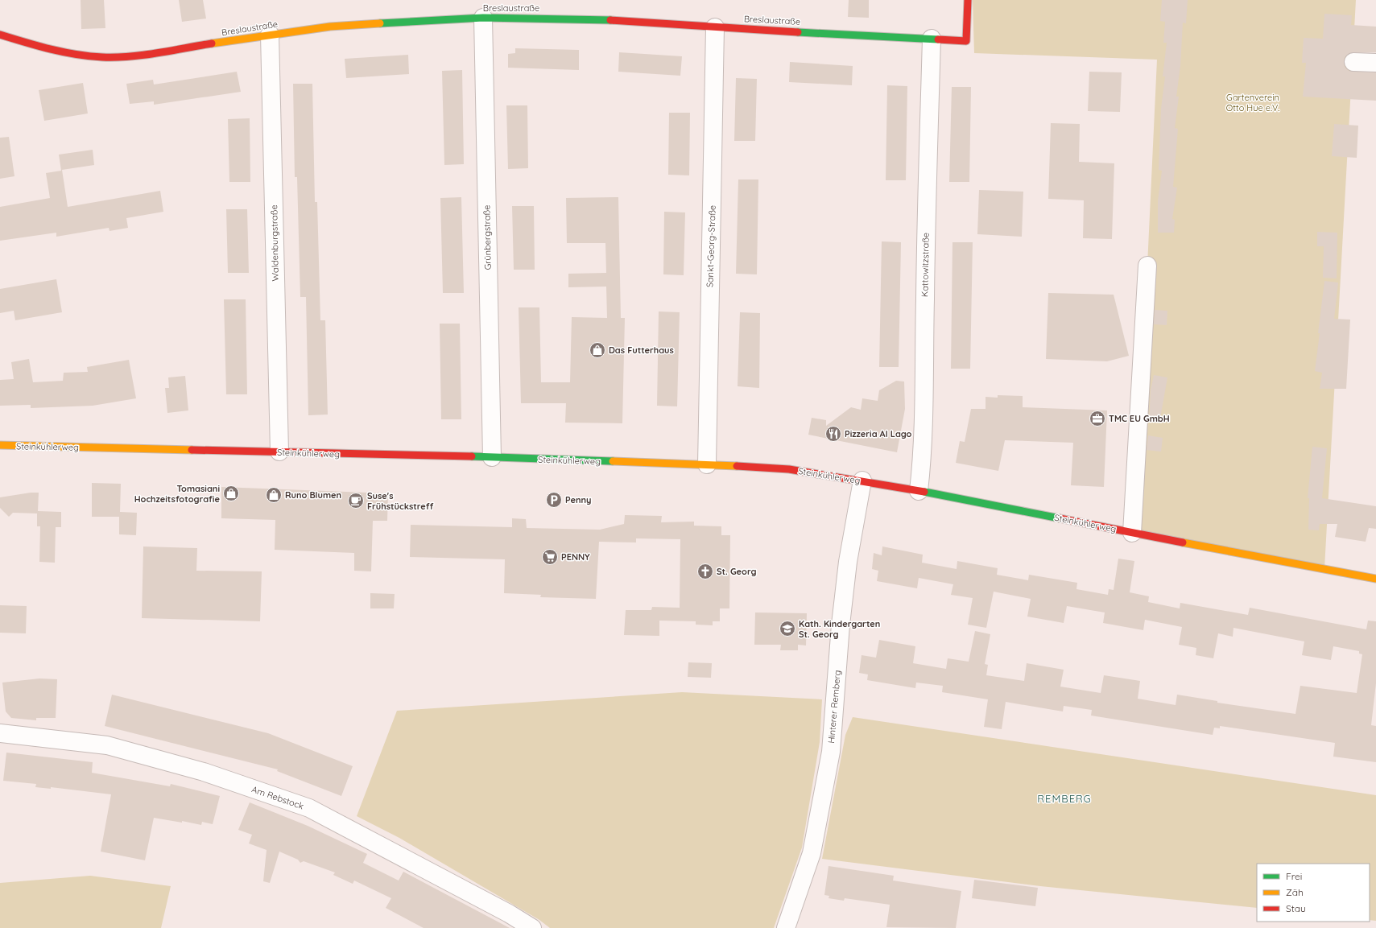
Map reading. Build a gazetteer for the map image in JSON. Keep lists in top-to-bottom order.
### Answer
{
  "streets": {
    "street": [
      "Breslaustraße",
      "Grünbergstraße",
      "Waldenburgstraße",
      "Sankt-Georg-Straße",
      "Kattowitzstraße",
      "Steinkühlerweg",
      "Hinterer Remberg",
      "Am Rebstock"
    ]
  },
  "crossings": [
    ["Breslaustraße", "Grünbergstraße"],
    ["Breslaustraße", "Waldenburgstraße"],
    ["Breslaustraße", "Sankt-Georg-Straße"],
    ["Breslaustraße", "Kattowitzstraße"],
    ["Grünbergstraße", "Steinkühlerweg"],
    ["Waldenburgstraße", "Steinkühlerweg"],
    ["Sankt-Georg-Straße", "Steinkühlerweg"],
    ["Kattowitzstraße", "Steinkühlerweg"],
    ["Steinkühlerweg", "Hinterer Remberg"]
  ],
  "districts": ["REMBERG"],
  "parks": ["Gartenverein Otto Hue e.V."],
  "places": {
    "shop": ["Das Futterhaus", "Tomasiani Hochzeitsfotografie", "Runo Blumen"],
    "office": ["TMC EU GmbH"],
    "restaurant": ["Pizzeria Al Lago"],
    "parking": ["Penny"],
    "cafe": ["Suse's Frühstückstreff"],
    "supermarket": ["PENNY"],
    "church": ["St. Georg"],
    "school or university": ["Kath. Kindergarten St. Georg"]
  },
  "legend": ["Frei", "Zäh", "Stau"]
}
